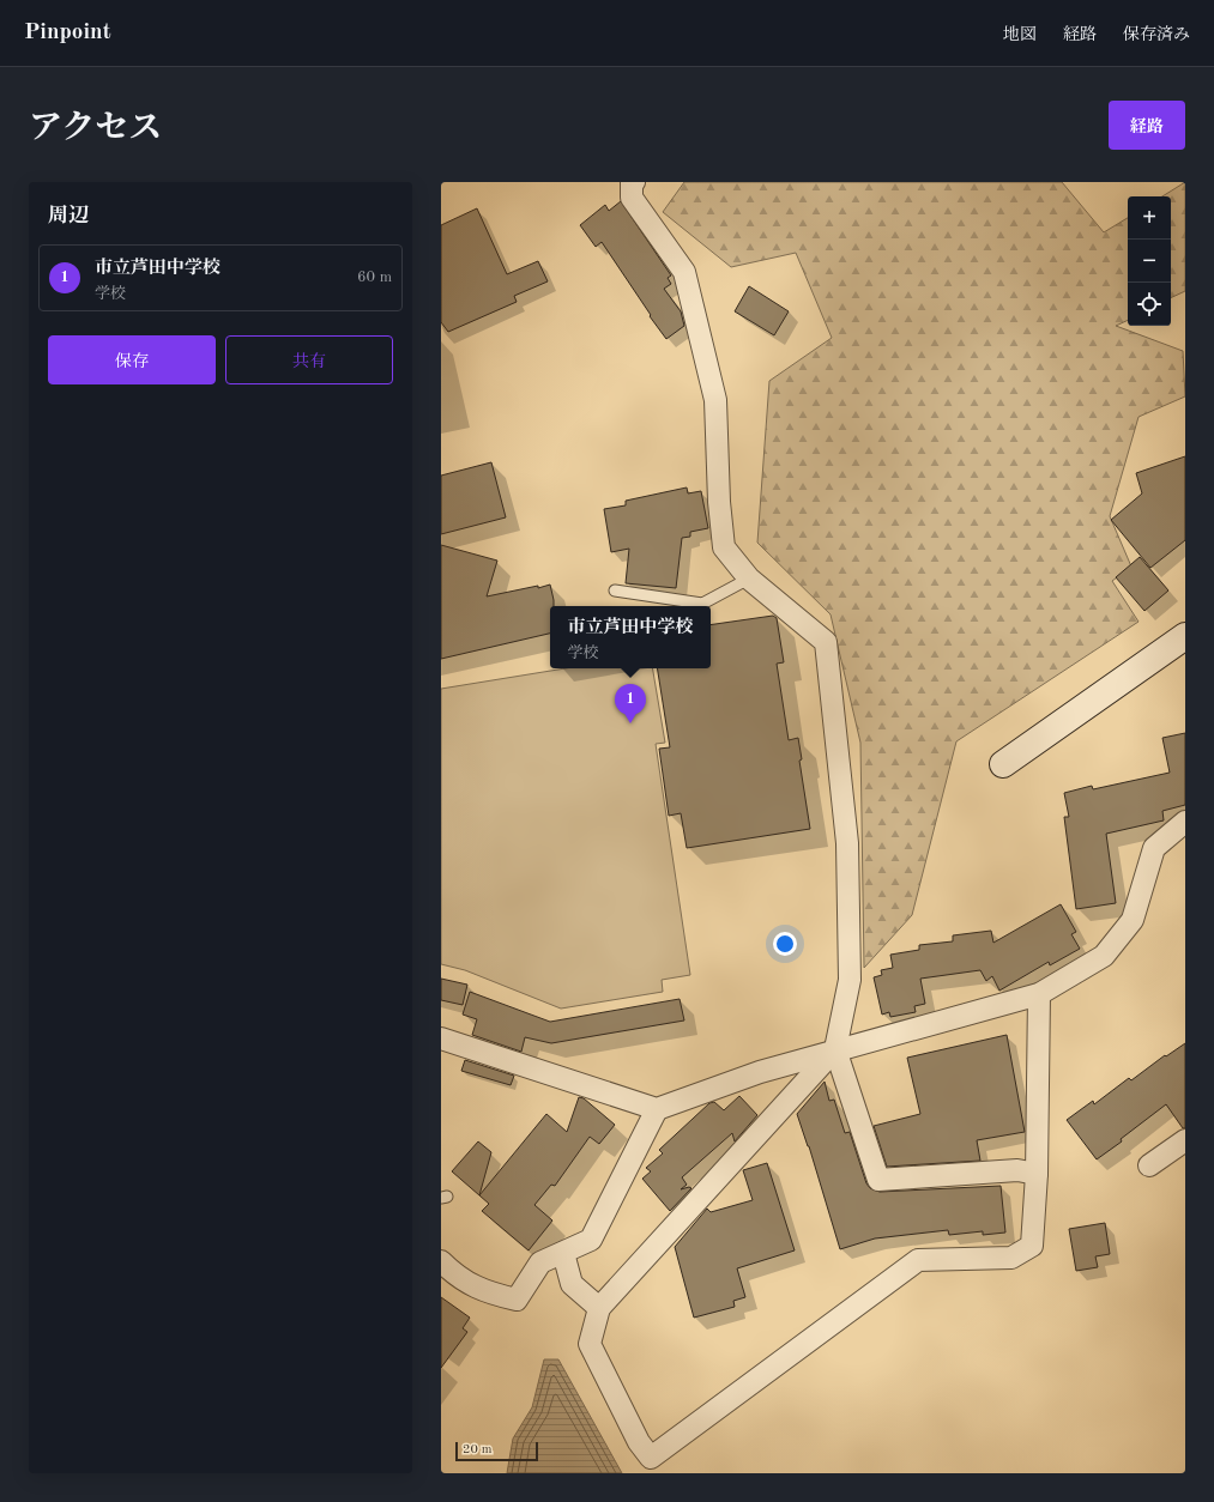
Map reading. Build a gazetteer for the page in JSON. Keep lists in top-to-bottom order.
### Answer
{
  "scale_bar": "20 m",
  "page": {
    "header": "Pinpoint",
    "nav": ["地図", "経路", "保存済み"],
    "title": "アクセス",
    "buttons": [
      "経路",
      ["保存", "共有"]
    ],
    "heading": "周辺",
    "map_buttons": ["+", "−"],
    "list": [
      {
        "mark": "1",
        "name": "市立芦田中学校",
        "note": "学校",
        "value": "60 m"
      }
    ],
    "popup": ["市立芦田中学校", "学校"],
    "pins": "1",
    "scale": "20 m"
  }
}
